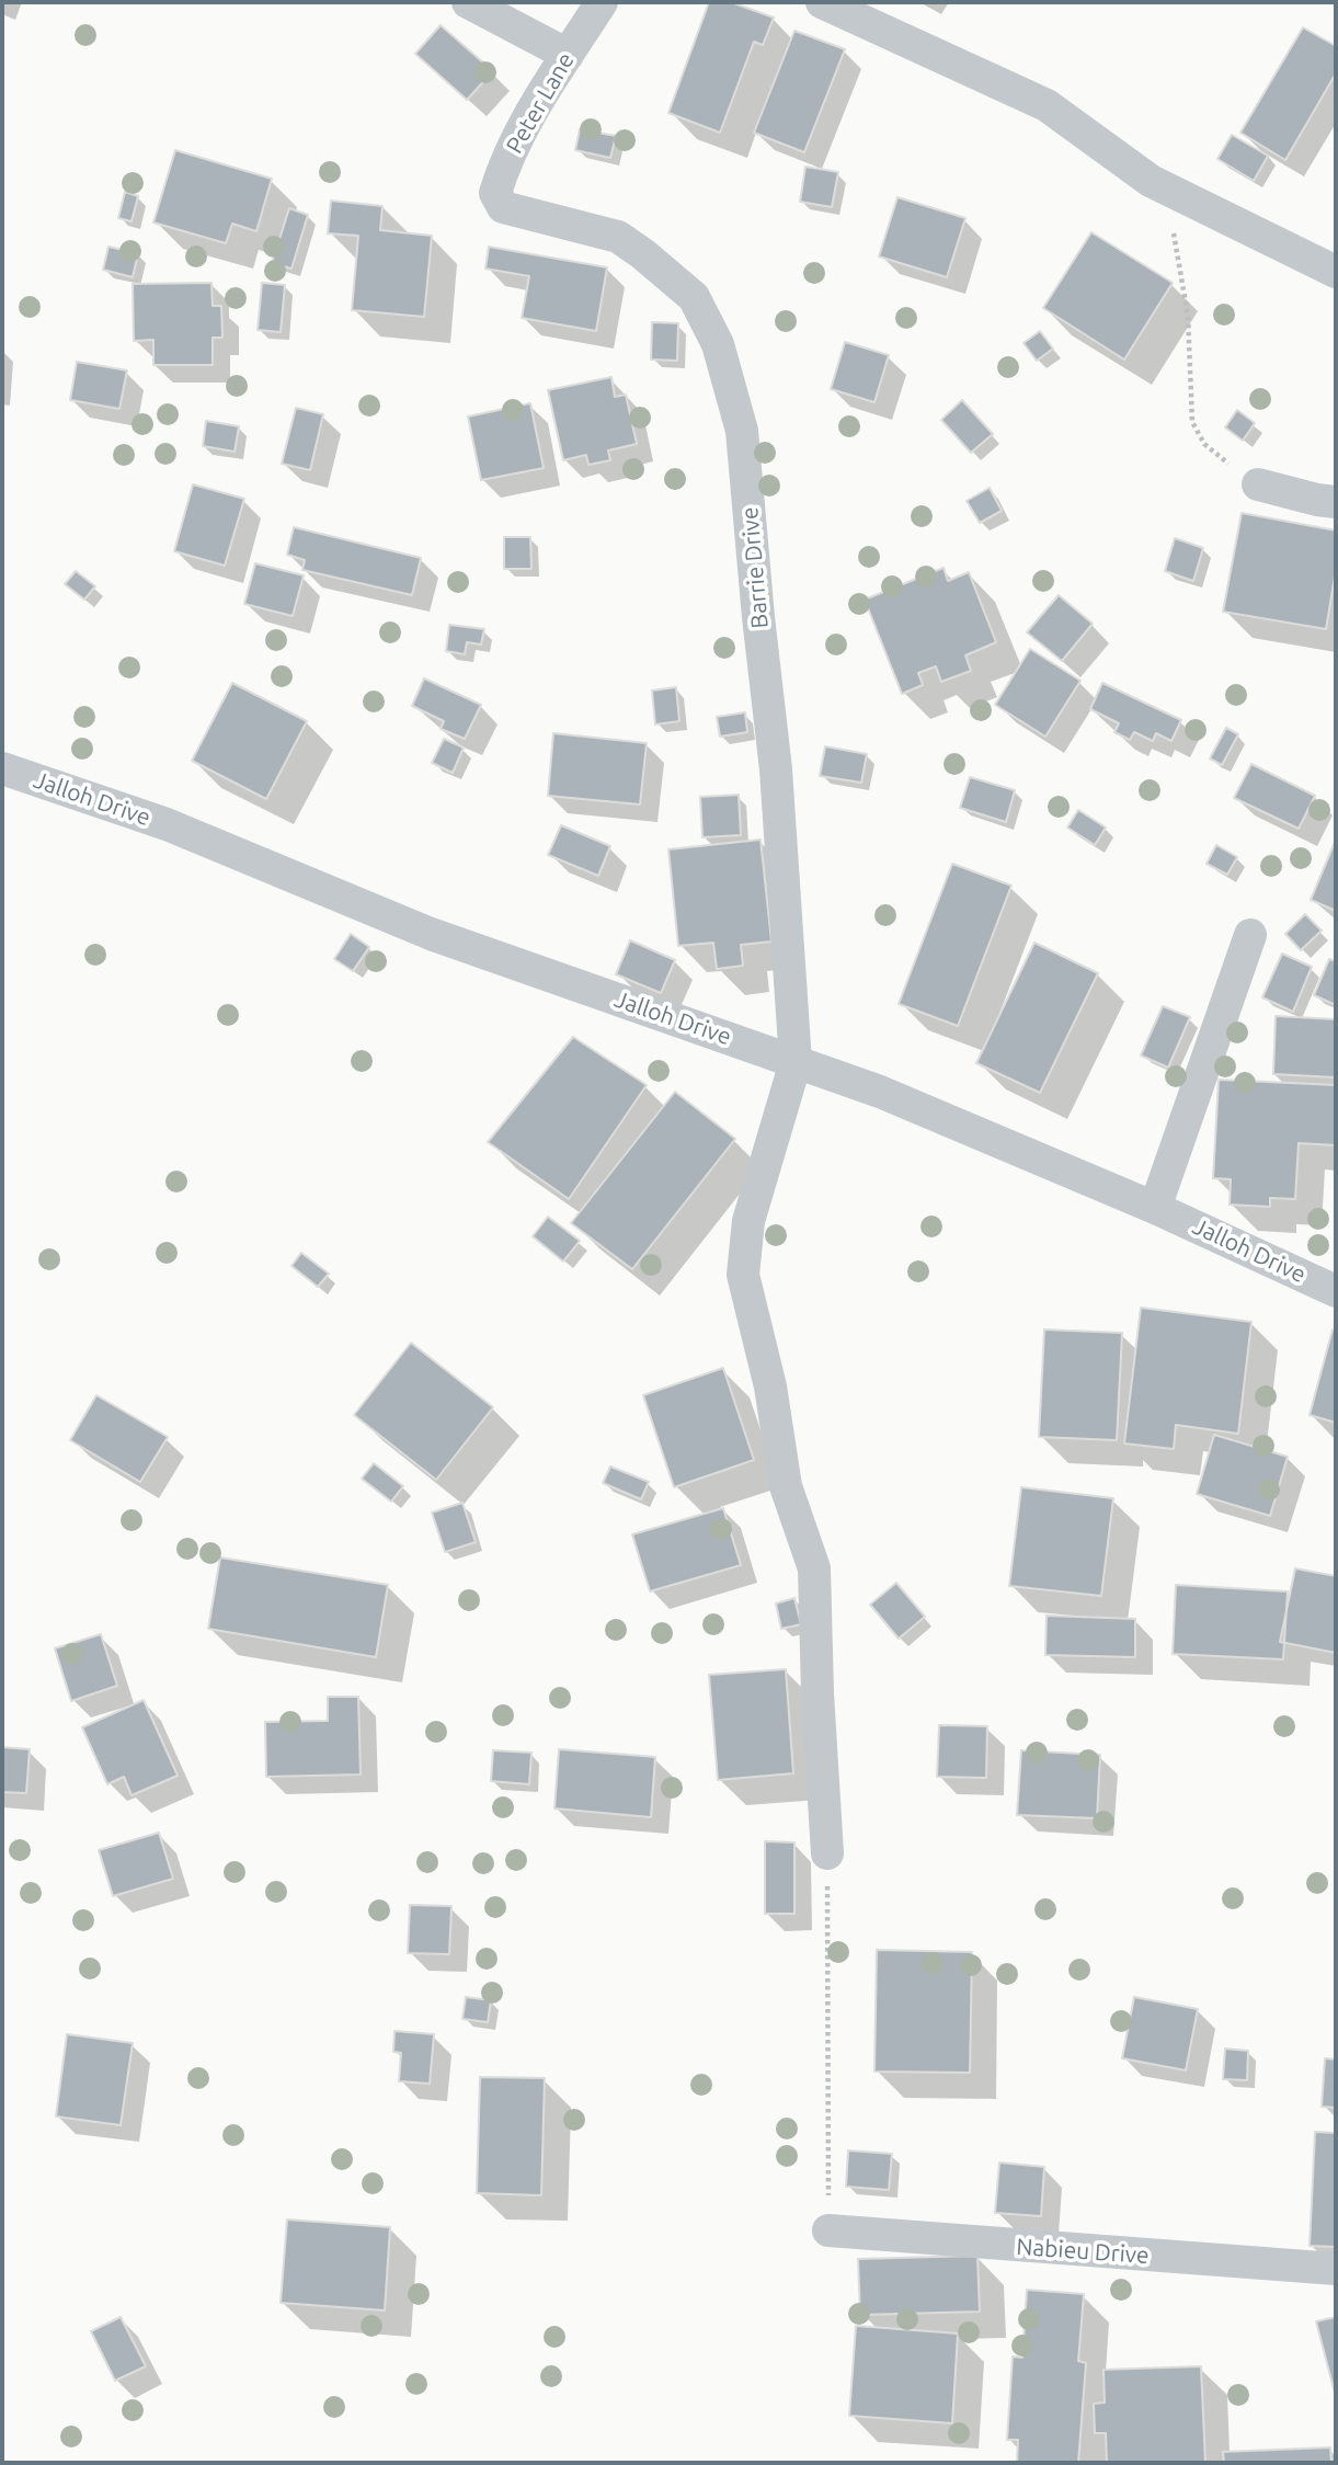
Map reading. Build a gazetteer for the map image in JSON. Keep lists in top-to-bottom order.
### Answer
{
  "streets": {
    "street": [
      "Peter Lane",
      "Barrie Drive",
      "Jalloh Drive",
      "Nabieu Drive"
    ]
  },
  "crossings": [
    ["Peter Lane", "Barrie Drive"],
    ["Barrie Drive", "Jalloh Drive"]
  ]
}
